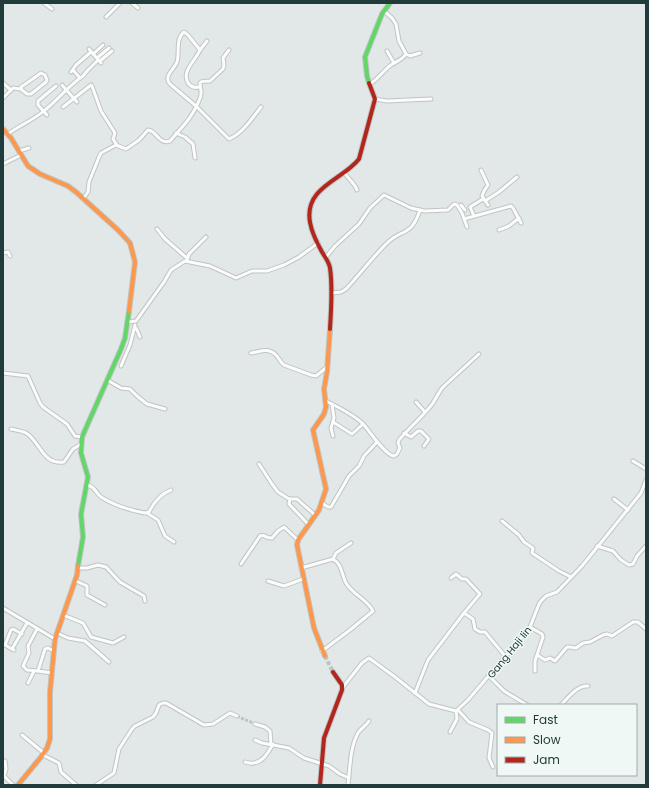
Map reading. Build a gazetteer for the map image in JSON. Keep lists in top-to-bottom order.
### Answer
{
  "streets": {
    "street": ["Gang Haji Iin"]
  },
  "legend": ["Fast", "Slow", "Jam"]
}
